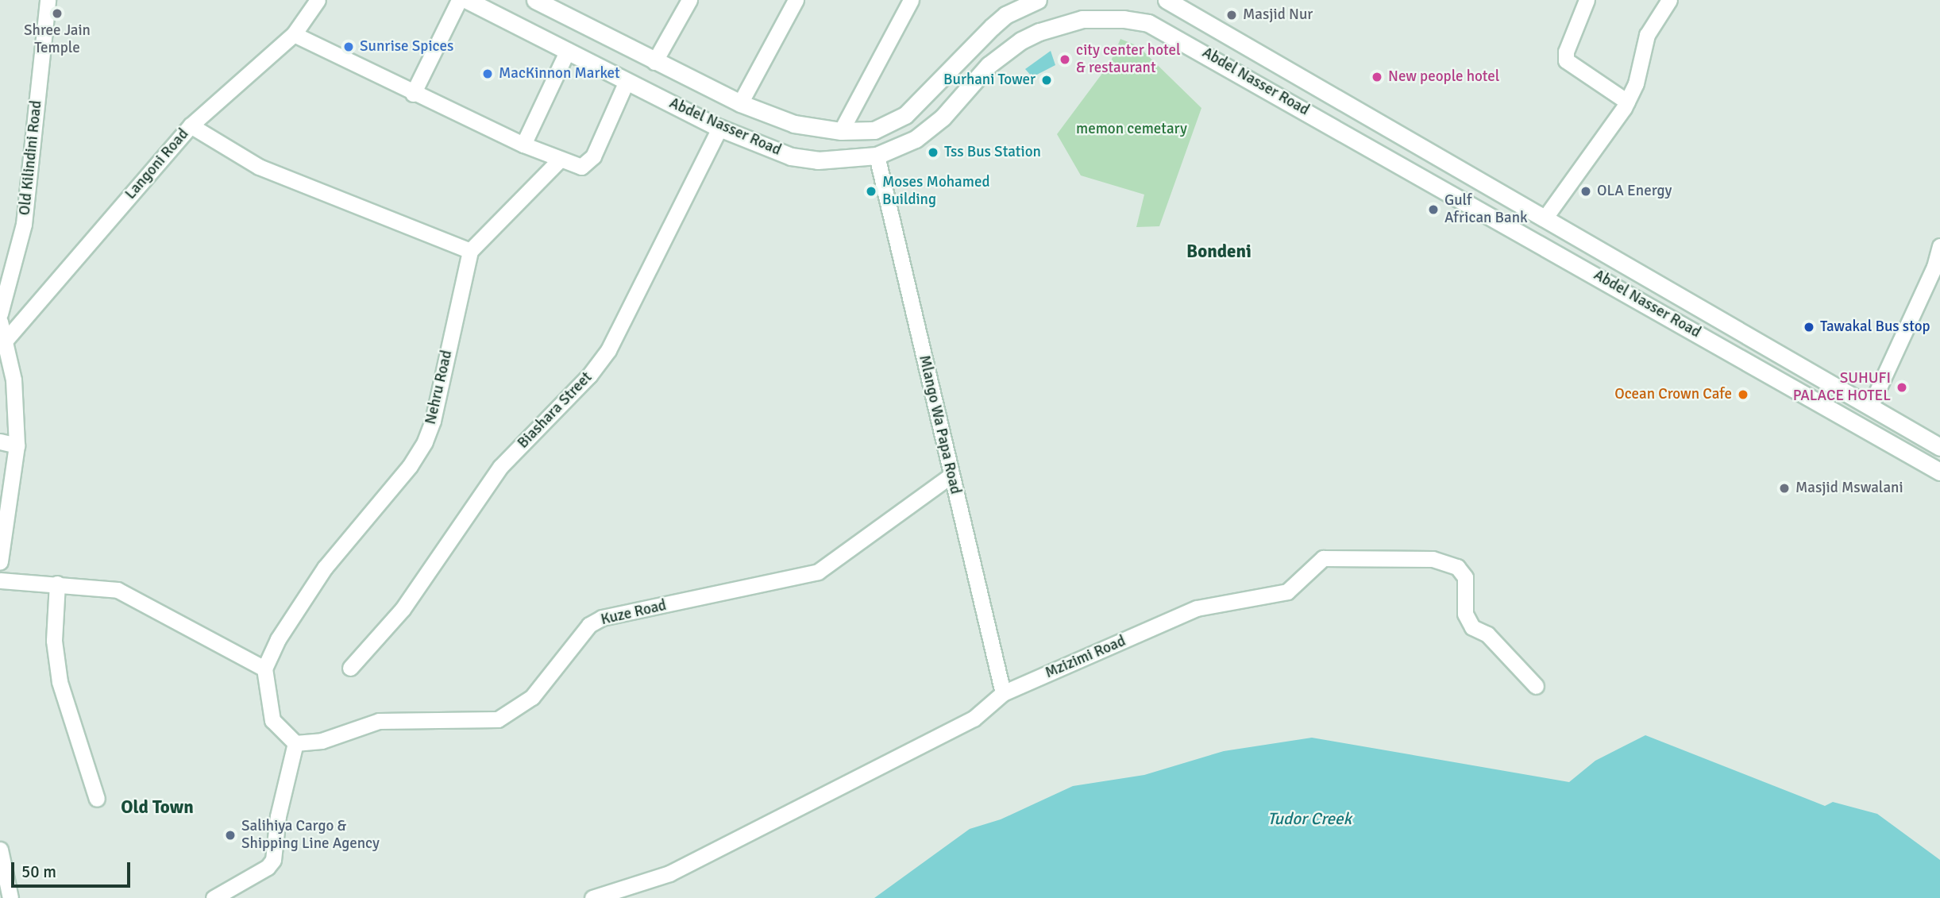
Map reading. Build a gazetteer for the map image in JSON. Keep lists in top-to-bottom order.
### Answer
{
  "streets": {
    "main road": ["Abdel Nasser Road"],
    "street": [
      "Old Kilindini Road",
      "Langoni Road",
      "Nehru Road",
      "Biashara Street",
      "Mlango Wa Papa Road",
      "Kuze Road",
      "Mzizimi Road"
    ]
  },
  "crossings": [
    ["Abdel Nasser Road", "Biashara Street"],
    ["Abdel Nasser Road", "Mlango Wa Papa Road"],
    ["Mlango Wa Papa Road", "Kuze Road"],
    ["Mlango Wa Papa Road", "Mzizimi Road"]
  ],
  "districts": ["Bondeni", "Old Town"],
  "water": ["Tudor Creek"],
  "parks": ["memon cemetary"],
  "places": [
    "Shree Jain Temple",
    "Masjid Nur",
    "Sunrise Spices",
    "city center hotel & restaurant",
    "MacKinnon Market",
    "New people hotel",
    "Burhani Tower",
    "Tss Bus Station",
    "Moses Mohamed Building",
    "OLA Energy",
    "Gulf African Bank",
    "Tawakal Bus stop",
    "SUHUFI PALACE HOTEL",
    "Ocean Crown Cafe",
    "Masjid Mswalani",
    "Salihiya Cargo & Shipping Line Agency"
  ],
  "scale_bar": "50 m"
}
